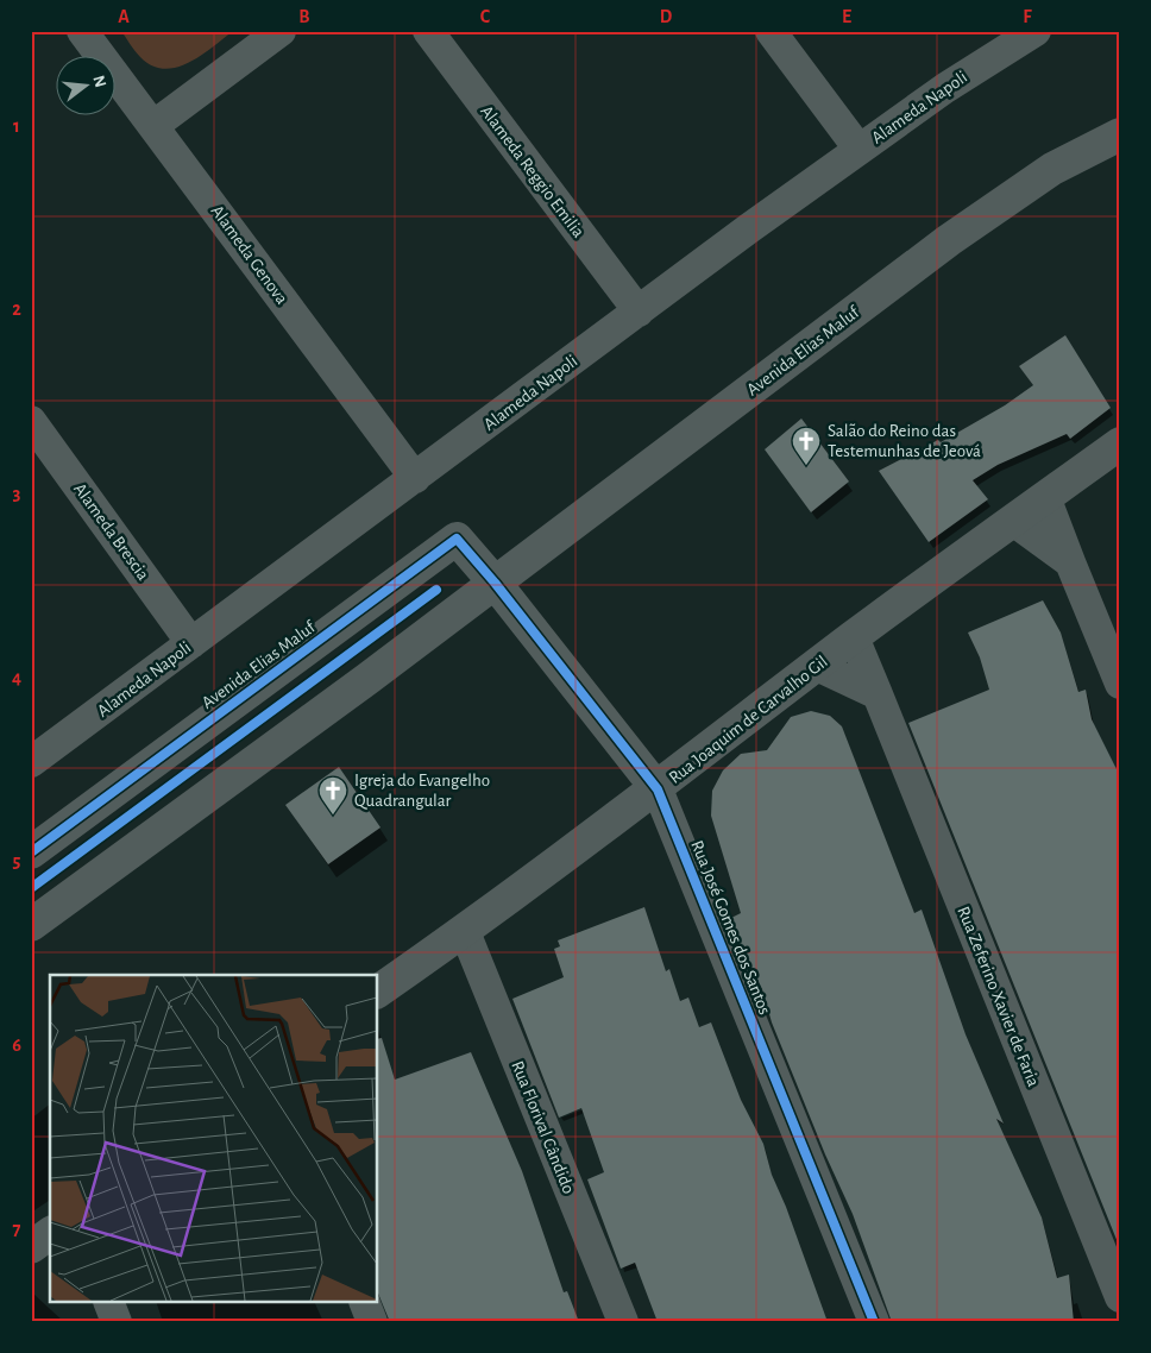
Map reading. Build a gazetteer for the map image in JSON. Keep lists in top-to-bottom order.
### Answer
{
  "streets": {
    "street": [
      "Alameda Napoli",
      "Alameda Reggio Emilia",
      "Alameda Genova",
      "Avenida Elias Maluf",
      "Alameda Brescia",
      "Rua Joaquim de Carvalho Gil",
      "Rua José Gomes dos Santos",
      "Rua Zeferino Xavier de Faria",
      "Rua Florival Cândido"
    ]
  },
  "crossings": [
    ["Alameda Napoli", "Alameda Reggio Emilia"],
    ["Alameda Napoli", "Alameda Genova"],
    ["Alameda Napoli", "Alameda Brescia"],
    ["Avenida Elias Maluf", "Rua José Gomes dos Santos"],
    ["Rua Joaquim de Carvalho Gil", "Rua José Gomes dos Santos"],
    ["Rua Joaquim de Carvalho Gil", "Rua Zeferino Xavier de Faria"],
    ["Rua Joaquim de Carvalho Gil", "Rua Florival Cândido"]
  ],
  "places": {
    "church": ["Salão do Reino das Testemunhas de Jeová", "Igreja do Evangelho Quadrangular"]
  },
  "north": "right",
  "grid": {
    "columns": [
      "A",
      "B",
      "C",
      "D",
      "E",
      "F"
    ],
    "rows": [
      "1",
      "2",
      "3",
      "4",
      "5",
      "6",
      "7"
    ]
  }
}
